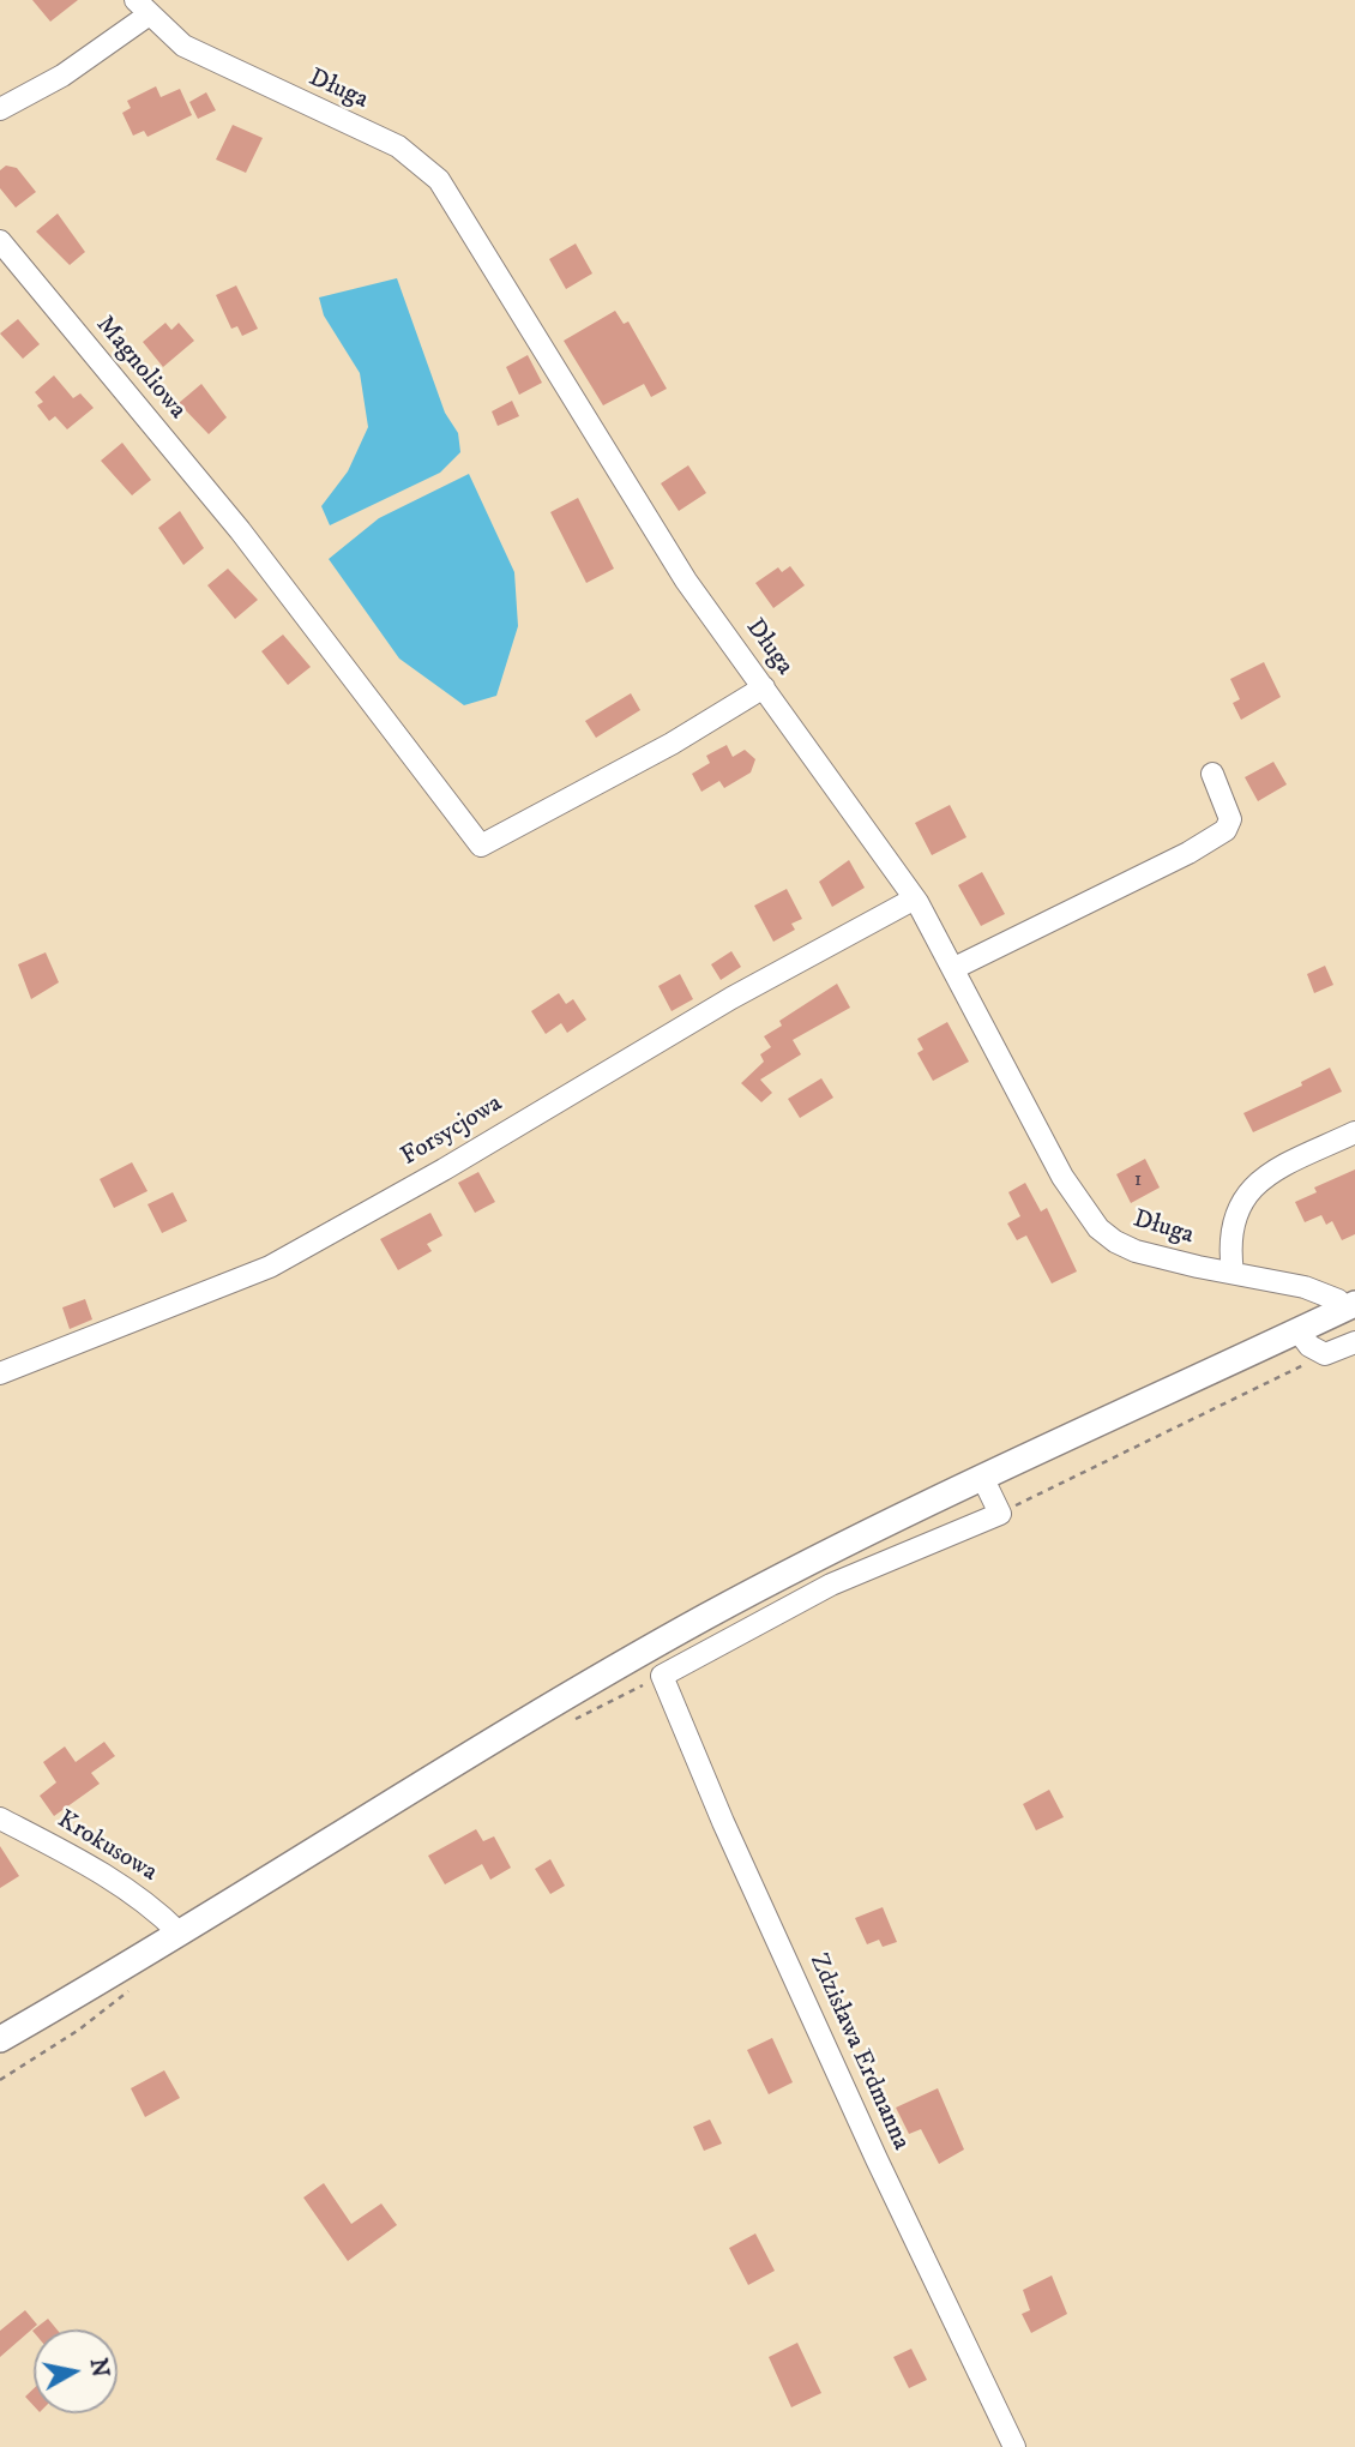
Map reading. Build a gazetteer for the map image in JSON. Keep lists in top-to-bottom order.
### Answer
{
  "streets": {
    "street": [
      "Długa",
      "Magnoliowa",
      "Forsycjowa",
      "Krokusowa",
      "Zdzisława Erdmanna"
    ]
  },
  "crossings": [
    ["Długa", "Magnoliowa"],
    ["Długa", "Forsycjowa"]
  ],
  "house_numbers": ["1"],
  "north": "right"
}
